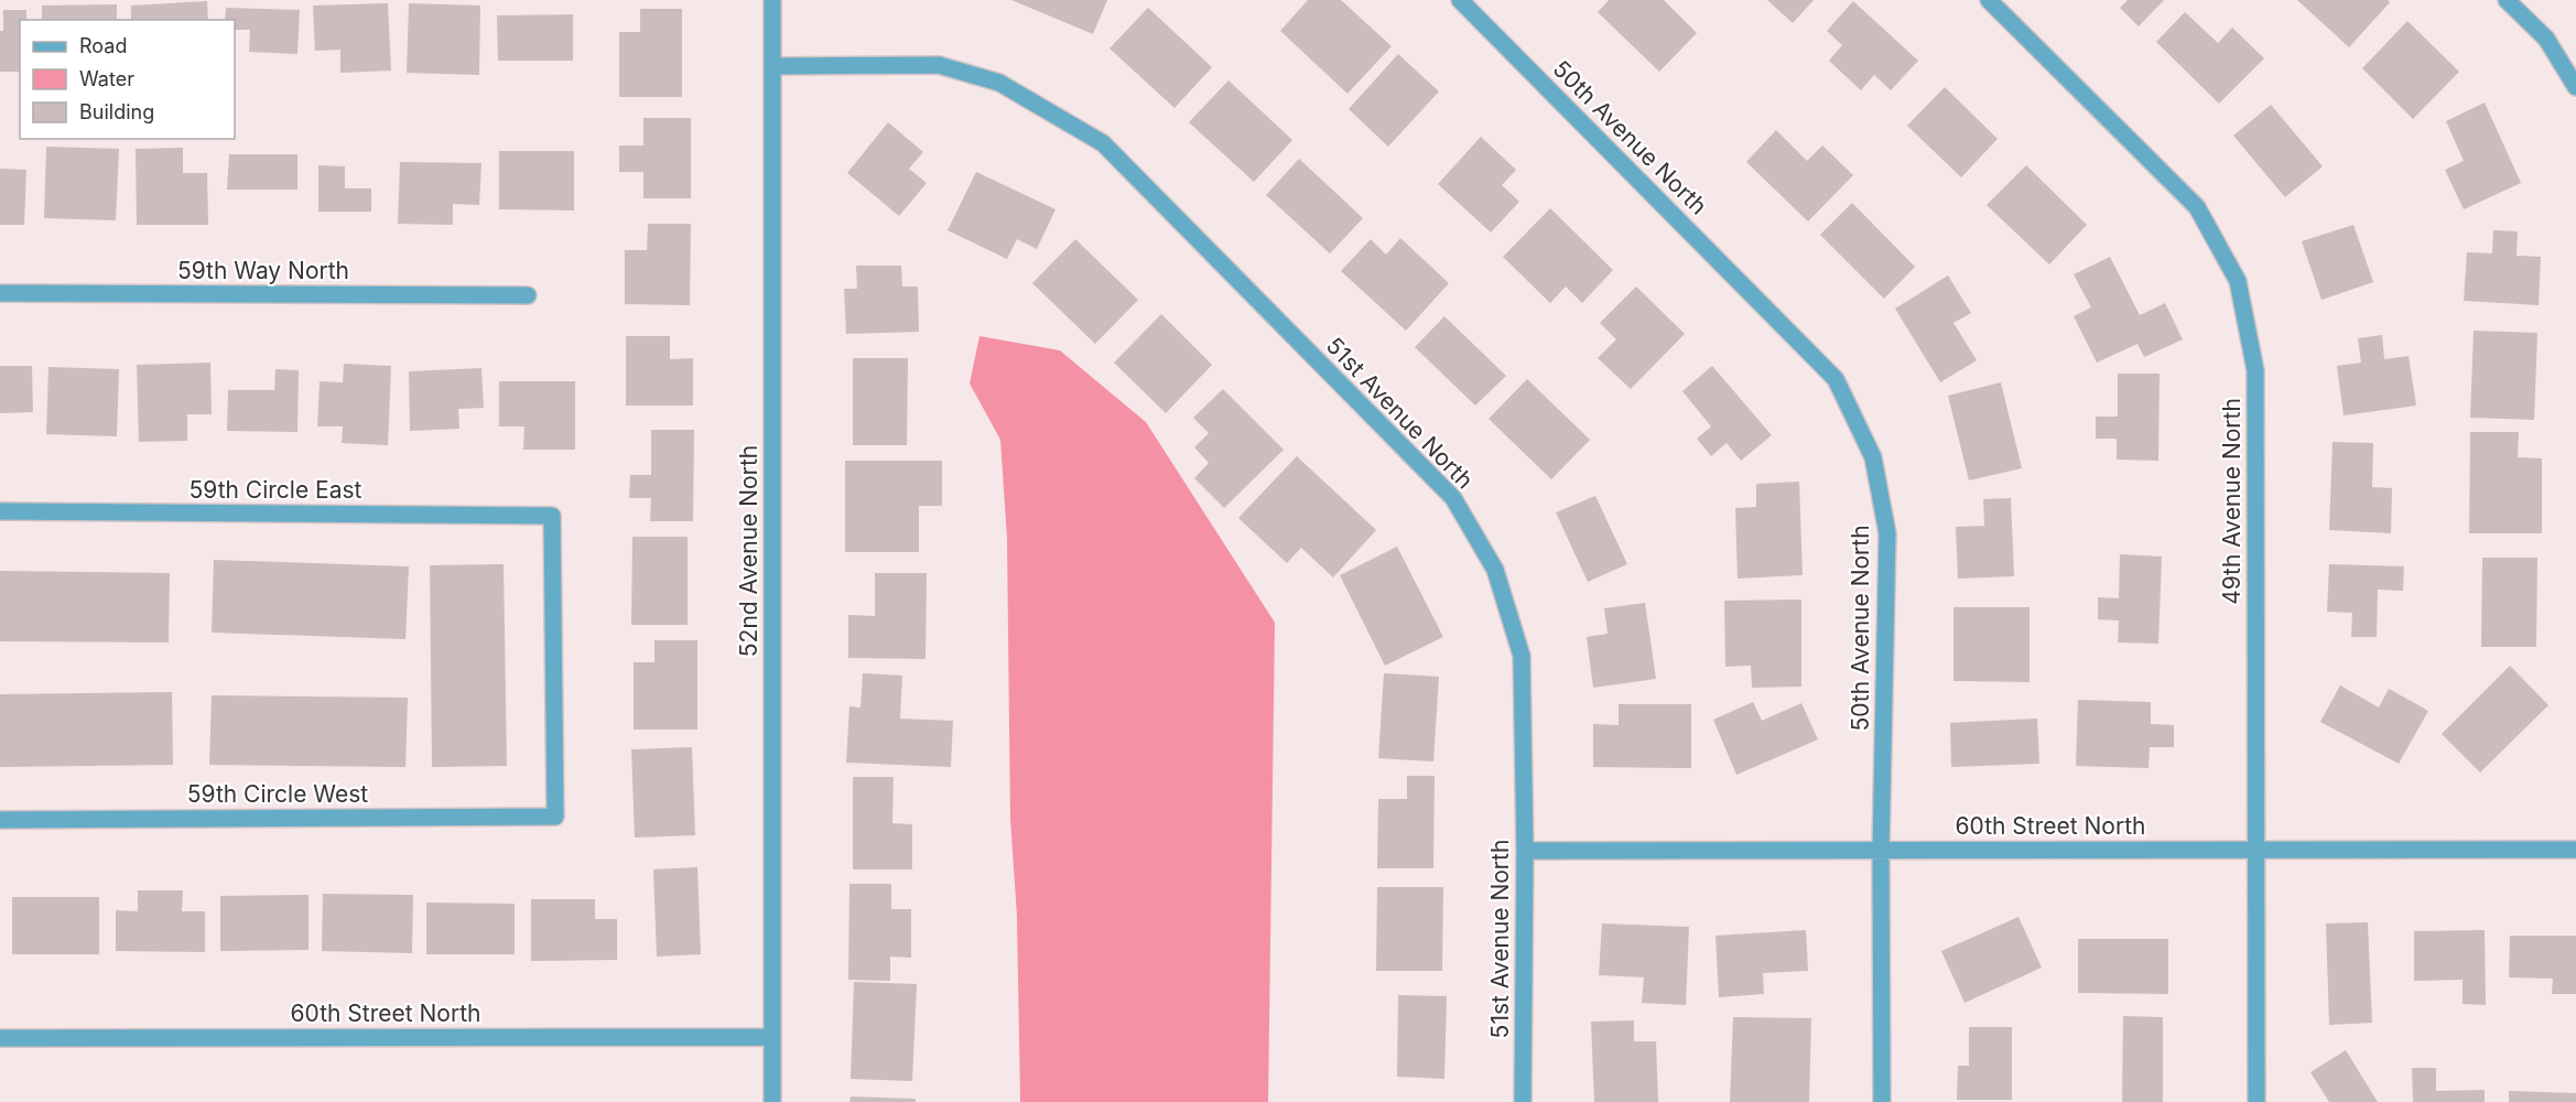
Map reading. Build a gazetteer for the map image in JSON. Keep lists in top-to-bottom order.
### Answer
{
  "streets": {
    "street": [
      "50th Avenue North",
      "59th Way North",
      "51st Avenue North",
      "59th Circle East",
      "49th Avenue North",
      "52nd Avenue North",
      "59th Circle West",
      "60th Street North"
    ]
  },
  "crossings": [
    ["50th Avenue North", "60th Street North"],
    ["51st Avenue North", "52nd Avenue North"],
    ["51st Avenue North", "60th Street North"],
    ["59th Circle East", "59th Circle West"],
    ["49th Avenue North", "60th Street North"],
    ["52nd Avenue North", "60th Street North"]
  ],
  "legend": ["Road", "Water", "Building"]
}
